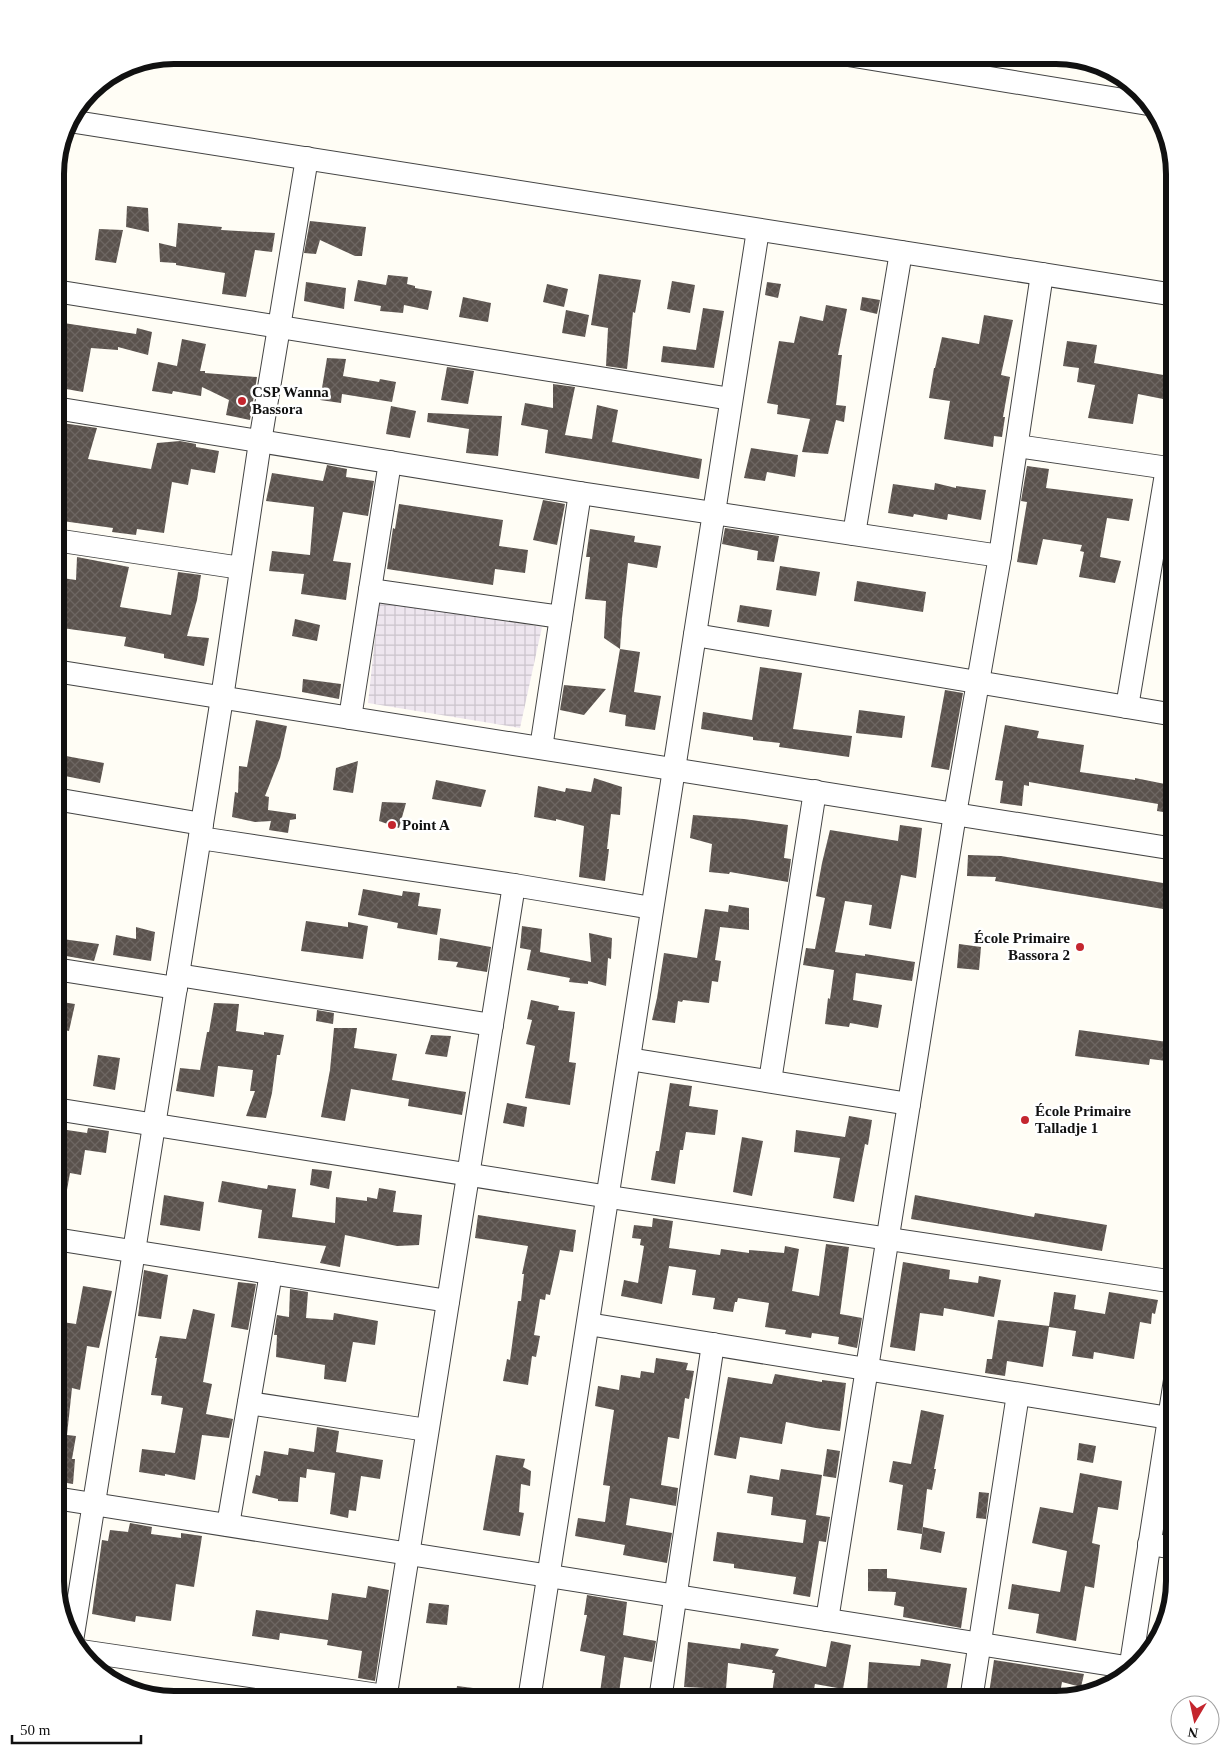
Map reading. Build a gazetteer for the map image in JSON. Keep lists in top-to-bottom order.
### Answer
{
  "places": [
    "CSP Wanna Bassora",
    "Point A",
    "École Primaire Bassora 2",
    "École Primaire Talladje 1"
  ],
  "scale_bar": "50 m",
  "north": "bottom"
}
